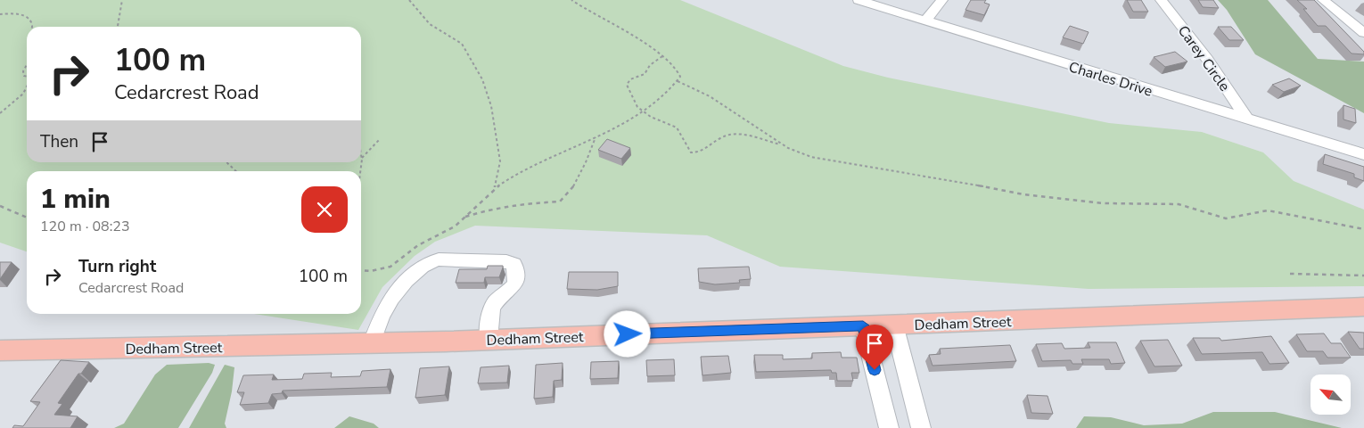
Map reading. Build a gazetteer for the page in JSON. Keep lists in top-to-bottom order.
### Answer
{
  "streets": {
    "main road": ["Dedham Street"],
    "street": ["Carey Circle", "Charles Drive"]
  },
  "crossings": [
    ["Carey Circle", "Charles Drive"]
  ],
  "north": "top left",
  "page": {
    "turn": ["100 m", "Cedarcrest Road"],
    "then": "Then",
    "heading": ["1 min", "120 m · 08:23"],
    "list": [
      {
        "name": "Turn right",
        "note": "Cedarcrest Road",
        "value": "100 m"
      }
    ]
  }
}
